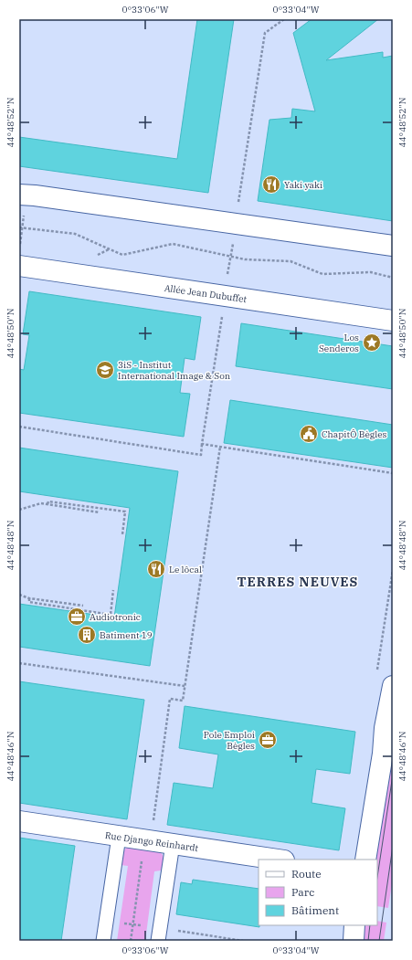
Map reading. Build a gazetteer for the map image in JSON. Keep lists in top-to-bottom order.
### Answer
{
  "streets": {
    "street": ["Allée Jean Dubuffet", "Rue Django Reinhardt"]
  },
  "districts": ["TERRES NEUVES"],
  "places": {
    "restaurant": ["Yaki yaki", "Le lôcal"],
    "place": ["Los Senderos"],
    "school or university": ["3iS - Institut International Image & Son"],
    "public building": ["ChapitÔ Bègles"],
    "office": ["Audiotronic", "Pole Emploi Bègles"],
    "building": ["Batiment 19"]
  },
  "legend": ["Route", "Parc", "Bâtiment"],
  "coordinates": [
    "0°33'06\"W",
    "0°33'04\"W",
    "44°48'52\"N",
    "44°48'50\"N",
    "44°48'48\"N",
    "44°48'46\"N"
  ]
}
